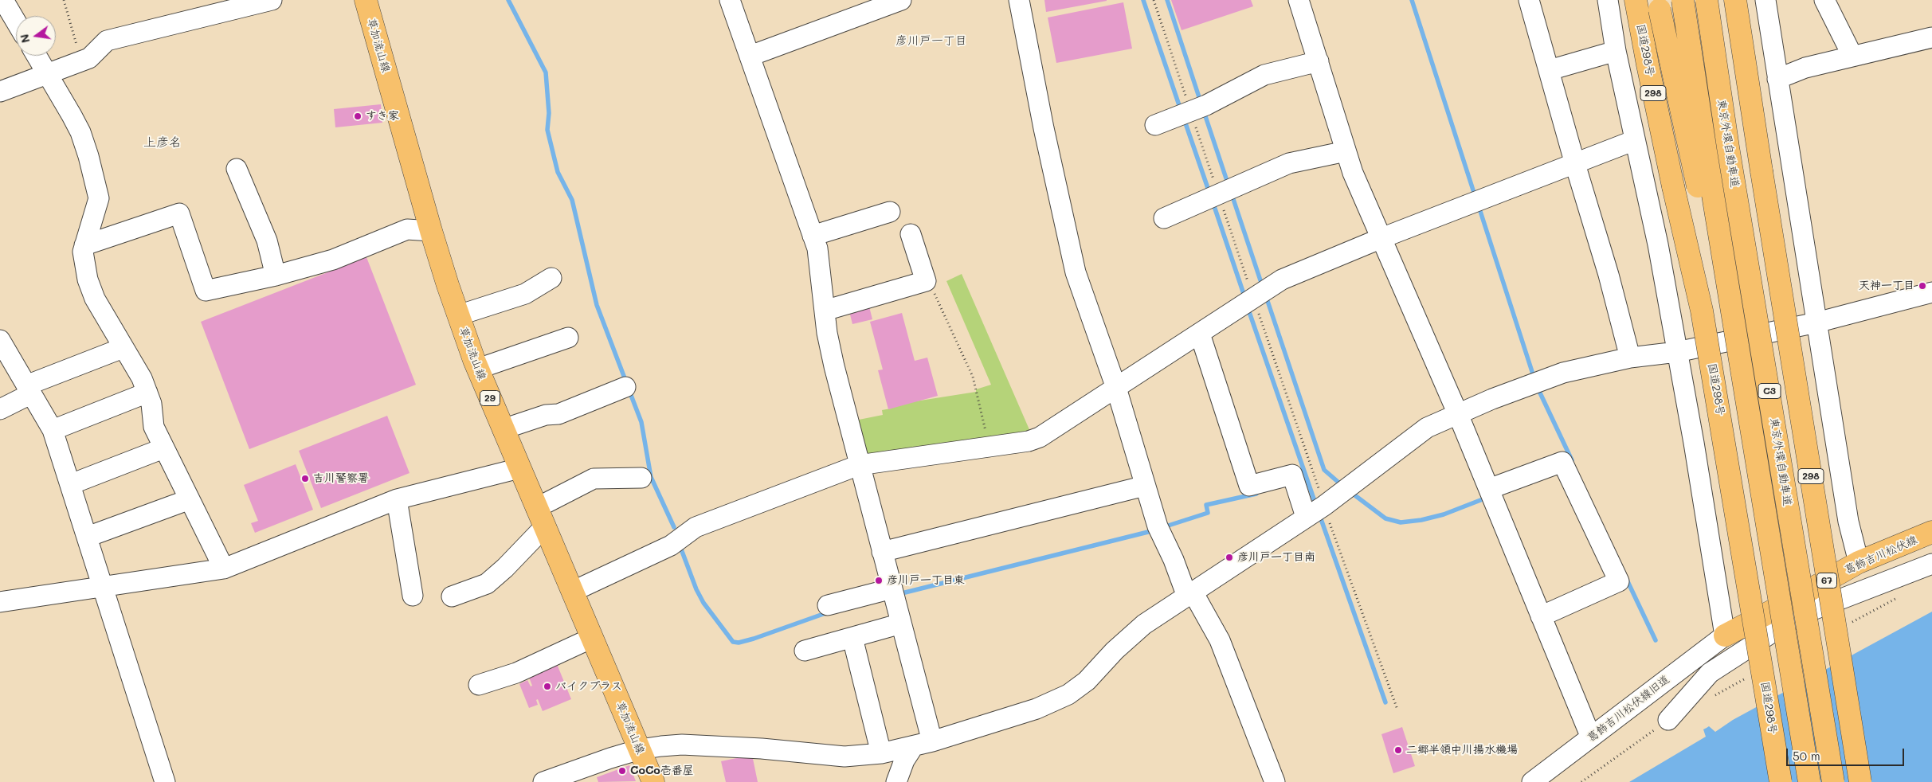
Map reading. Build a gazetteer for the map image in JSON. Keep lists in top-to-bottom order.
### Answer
{
  "streets": {
    "main road": [
      "草加流山線",
      "国道298号",
      "298",
      "東京外環自動車道",
      "C3",
      "29",
      "葛飾吉川松伏線",
      "67"
    ],
    "street": ["葛飾吉川松伏線旧道"]
  },
  "crossings": [
    ["298", "東京外環自動車道"],
    ["葛飾吉川松伏線", "葛飾吉川松伏線旧道"]
  ],
  "districts": ["彦川戸一丁目", "上彦名"],
  "places": [
    "すき家",
    "天神一丁目",
    "吉川警察署",
    "彦川戸一丁目南",
    "彦川戸一丁目東",
    "バイクプラス",
    "二郷半領中川揚水機場",
    "CoCo壱番屋"
  ],
  "scale_bar": "50 m",
  "north": "left"
}
